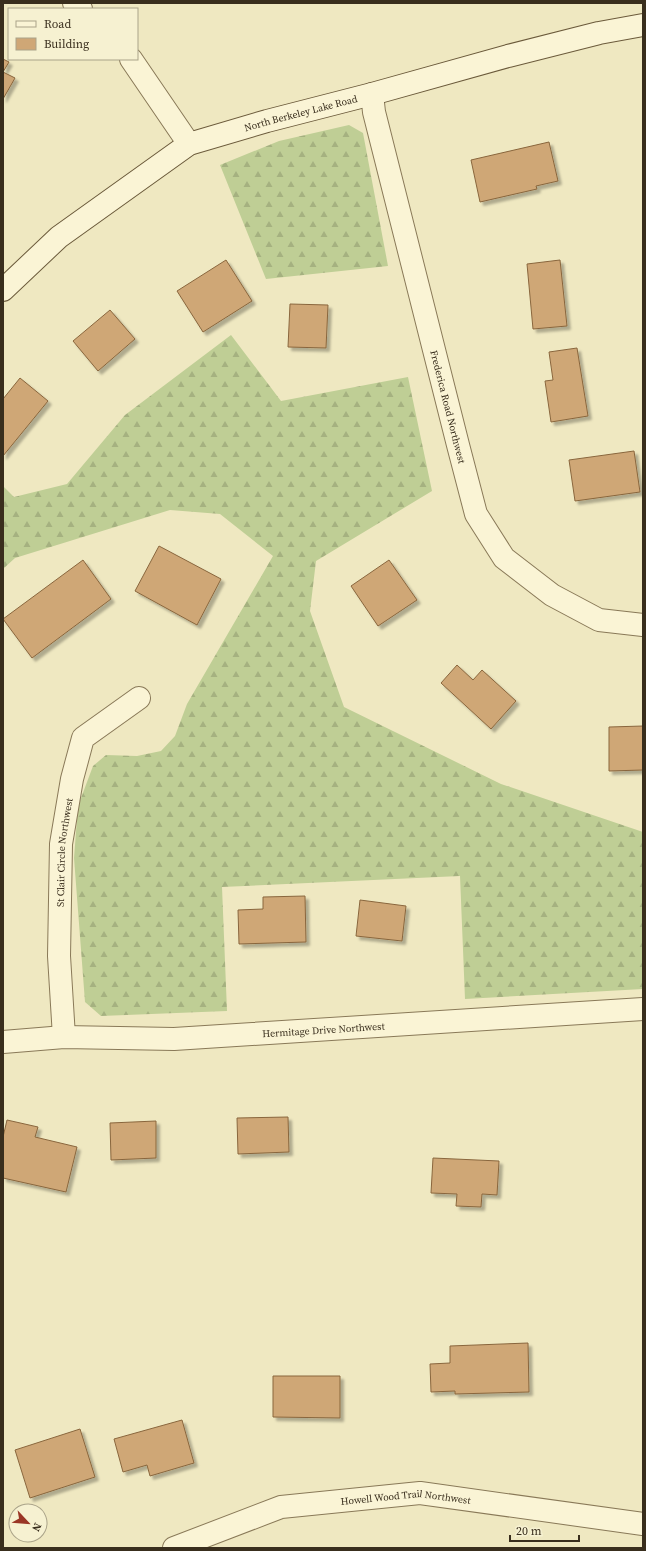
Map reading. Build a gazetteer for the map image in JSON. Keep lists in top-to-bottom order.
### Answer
{
  "streets": {
    "street": [
      "North Berkeley Lake Road",
      "Frederica Road Northwest",
      "St Clair Circle Northwest",
      "Hermitage Drive Northwest",
      "Howell Wood Trail Northwest"
    ]
  },
  "crossings": [
    ["North Berkeley Lake Road", "Frederica Road Northwest"],
    ["St Clair Circle Northwest", "Hermitage Drive Northwest"]
  ],
  "legend": ["Road", "Building"],
  "scale_bar": "20 m",
  "north": "bottom right"
}
